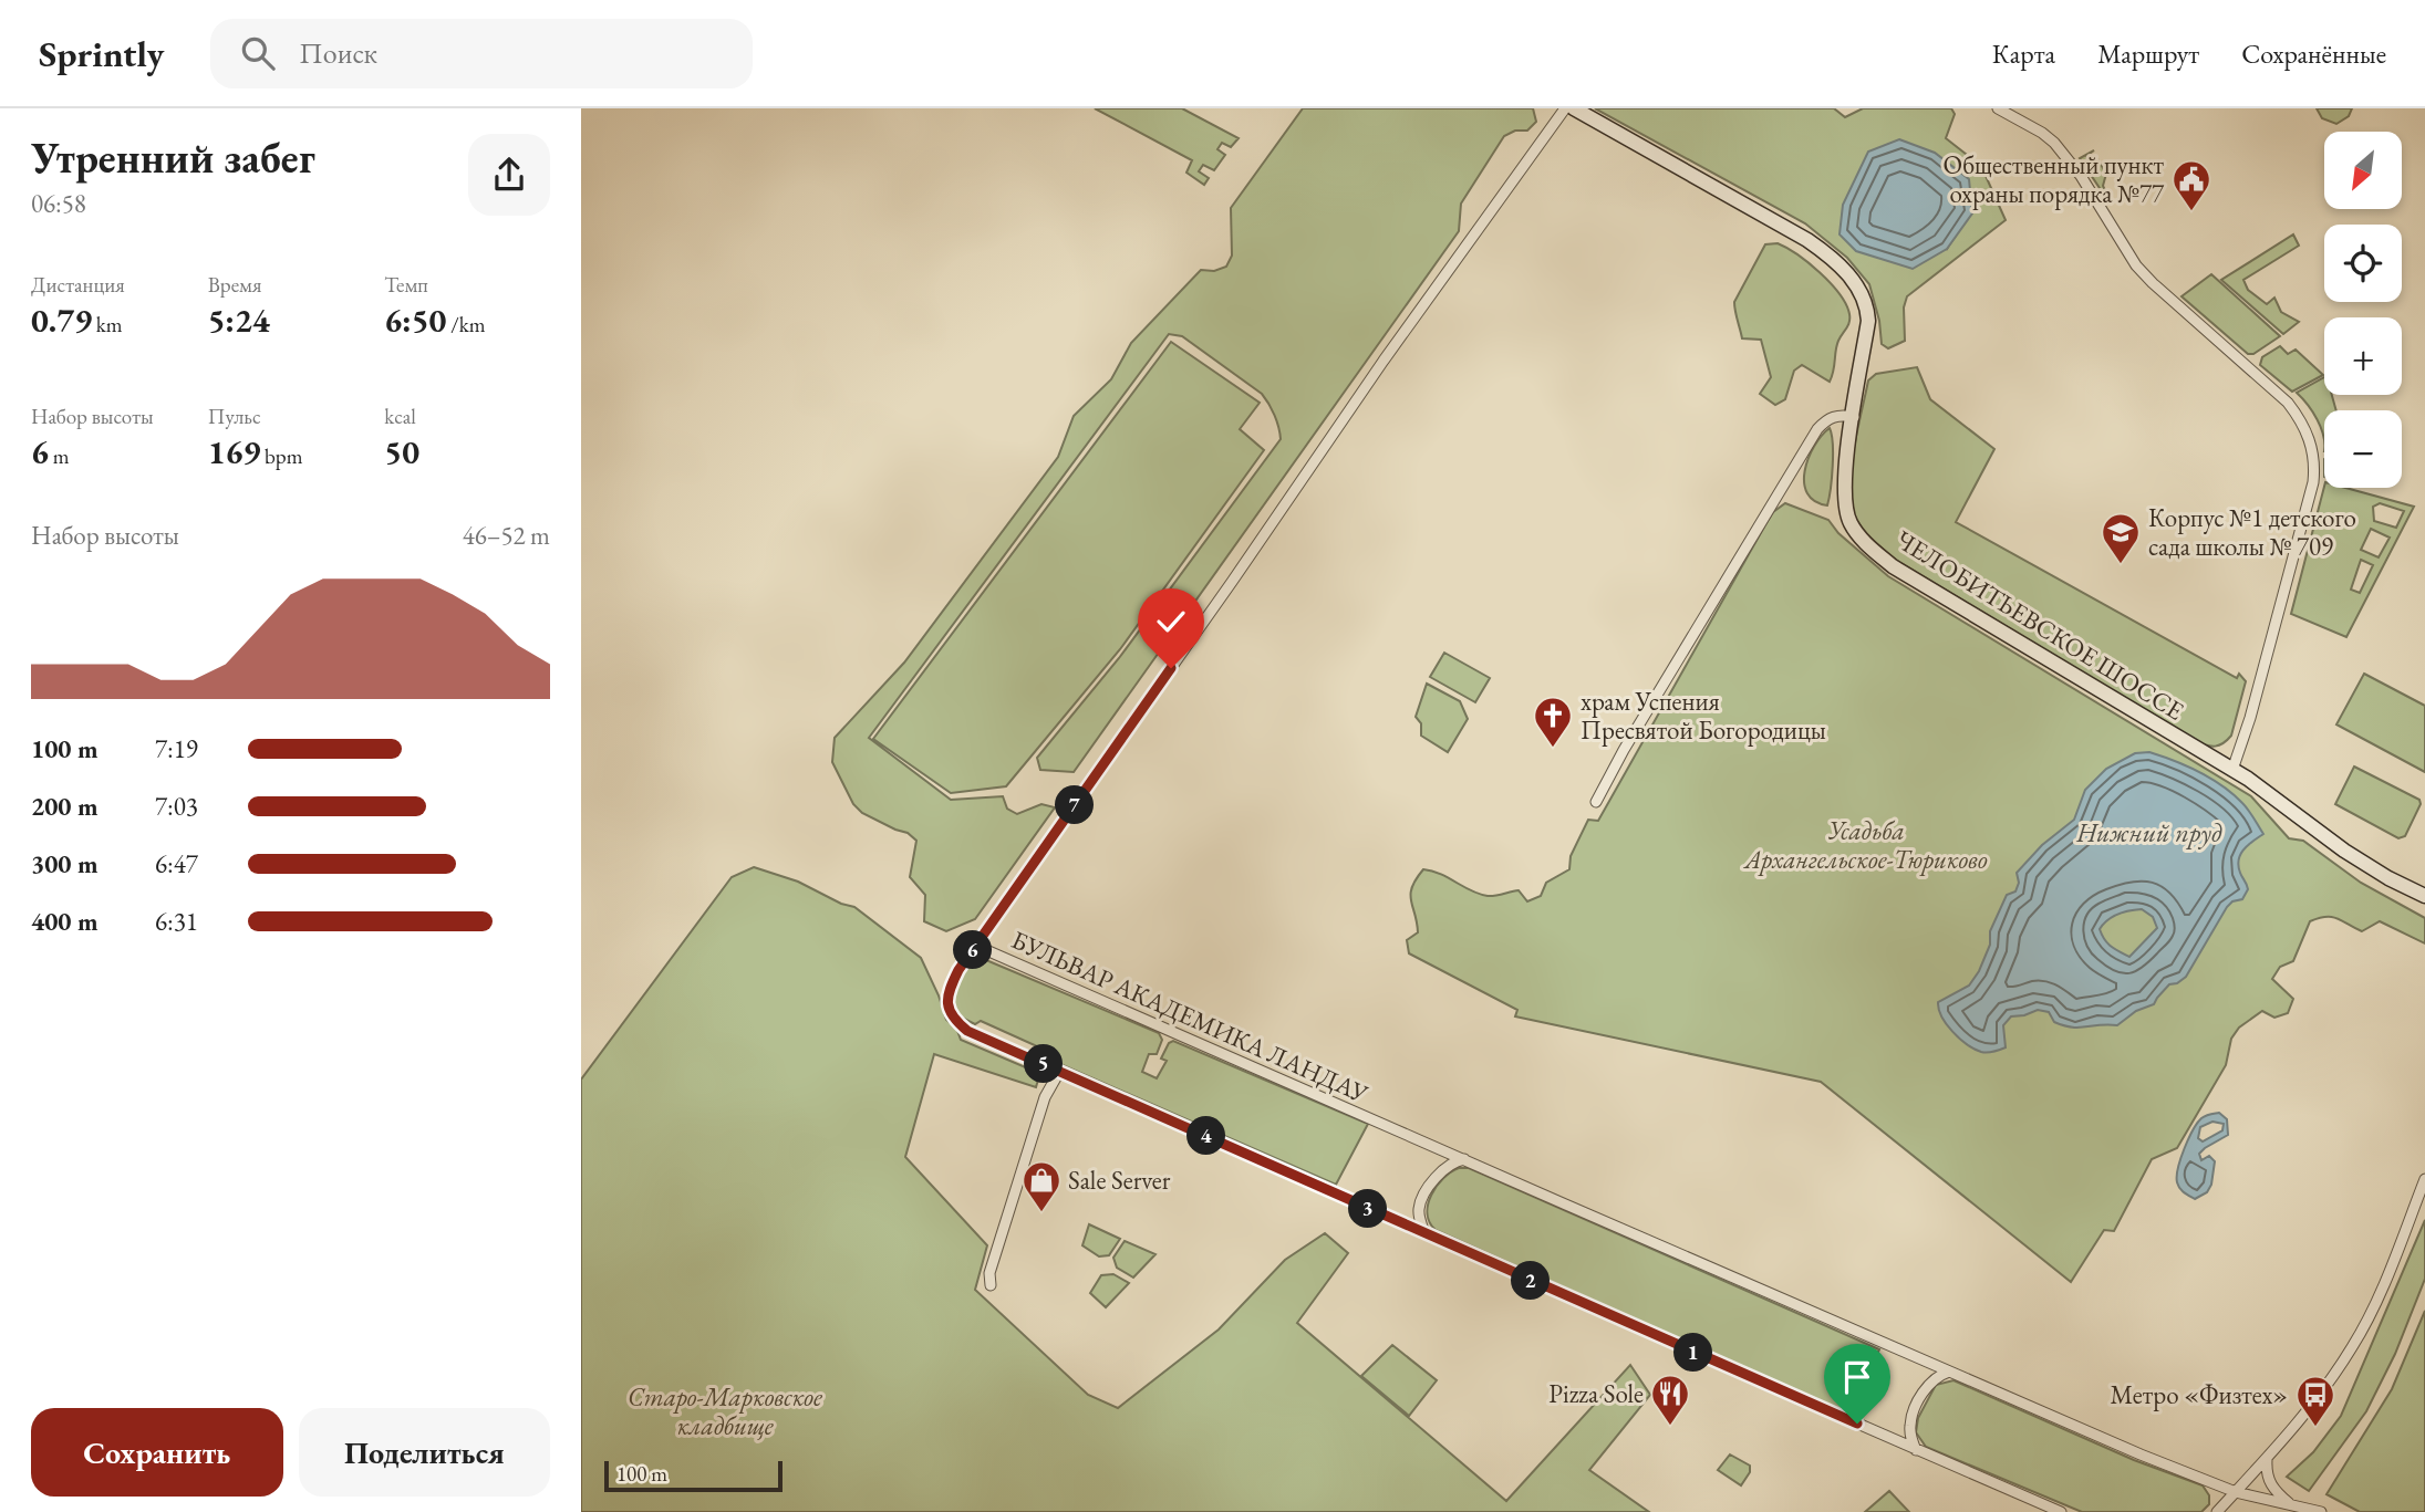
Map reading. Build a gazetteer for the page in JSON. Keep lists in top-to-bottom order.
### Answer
{
  "streets": {
    "street": ["ЧЕЛОБИТЬЕВСКОЕ ШОССЕ", "БУЛЬВАР АКАДЕМИКА ЛАНДАУ"]
  },
  "water": ["Нижний пруд"],
  "parks": ["Усадьба Архангельское-Тюриково", "Старо-Марковское кладбище"],
  "places": {
    "public building": ["Общественный пункт охраны порядка №77"],
    "school or university": ["Корпус №1 детского сада школы № 709"],
    "church": ["храм Успения Пресвятой Богородицы"],
    "shop": ["Sale Server"],
    "restaurant": ["Pizza Sole"],
    "bus stop": ["Метро «Физтех»"]
  },
  "scale_bar": "100 m",
  "north": "bottom left",
  "page": {
    "header": "Sprintly",
    "search": "Поиск",
    "nav": ["Карта", "Маршрут", "Сохранённые"],
    "heading": ["Утренний забег", "06:58"],
    "map_buttons": ["+", "−"],
    "stats": [
      ["Дистанция", "0.79 km"],
      ["Время", "5:24"],
      ["Темп", "6:50 /km"],
      ["Набор высоты", "6 m"],
      ["Пульс", "169 bpm"],
      ["kcal", "50"]
    ],
    "chart": ["Набор высоты", "46–52 m"],
    "list": [
      {
        "name": "100 m",
        "note": "7:19"
      },
      {
        "name": "200 m",
        "note": "7:03"
      },
      {
        "name": "300 m",
        "note": "6:47"
      },
      {
        "name": "400 m",
        "note": "6:31"
      }
    ],
    "pins": [
      "7",
      "6",
      "5",
      "4",
      "3",
      "2",
      "1"
    ],
    "buttons": ["Сохранить", "Поделиться"],
    "scale": "100 m"
  }
}
